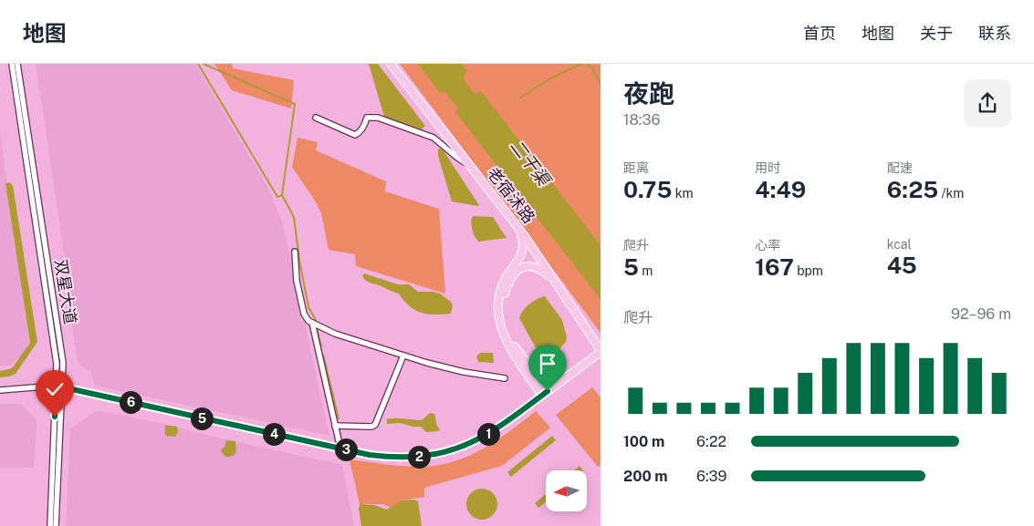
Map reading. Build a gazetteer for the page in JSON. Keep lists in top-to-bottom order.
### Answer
{
  "streets": {
    "main road": ["老宿沭路"],
    "street": ["双星大道"]
  },
  "water": ["二干渠"],
  "north": "left",
  "page": {
    "header": "地图",
    "nav": [
      "首页",
      "地图",
      "关于",
      "联系"
    ],
    "heading": ["夜跑", "18:36"],
    "stats": [
      ["距离", "0.75 km"],
      ["用时", "4:49"],
      ["配速", "6:25 /km"],
      ["爬升", "5 m"],
      ["心率", "167 bpm"],
      ["kcal", "45"]
    ],
    "chart": ["爬升", "92–96 m"],
    "pins": [
      "6",
      "5",
      "1",
      "4",
      "3",
      "2"
    ],
    "list": [
      {
        "name": "100 m",
        "note": "6:22"
      },
      {
        "name": "200 m",
        "note": "6:39"
      }
    ]
  }
}
